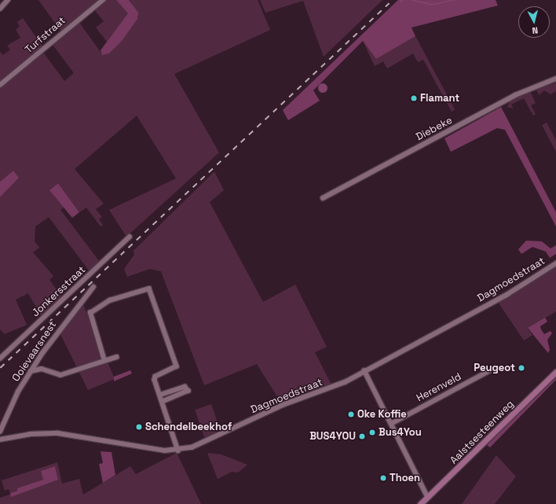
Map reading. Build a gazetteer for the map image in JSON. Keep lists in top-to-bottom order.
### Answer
{
  "streets": {
    "main road": ["Aalstsesteenweg"],
    "street": [
      "Turfstraat",
      "Diebeke",
      "Dagmoedstraat",
      "Jonkersstraat",
      "Ooievaarsnest",
      "Herenveld"
    ]
  },
  "places": [
    "Flamant",
    "Peugeot",
    "Oke Koffie",
    "Schendelbeekhof",
    "Bus4You",
    "BUS4YOU",
    "Thoen"
  ],
  "north": "bottom"
}
